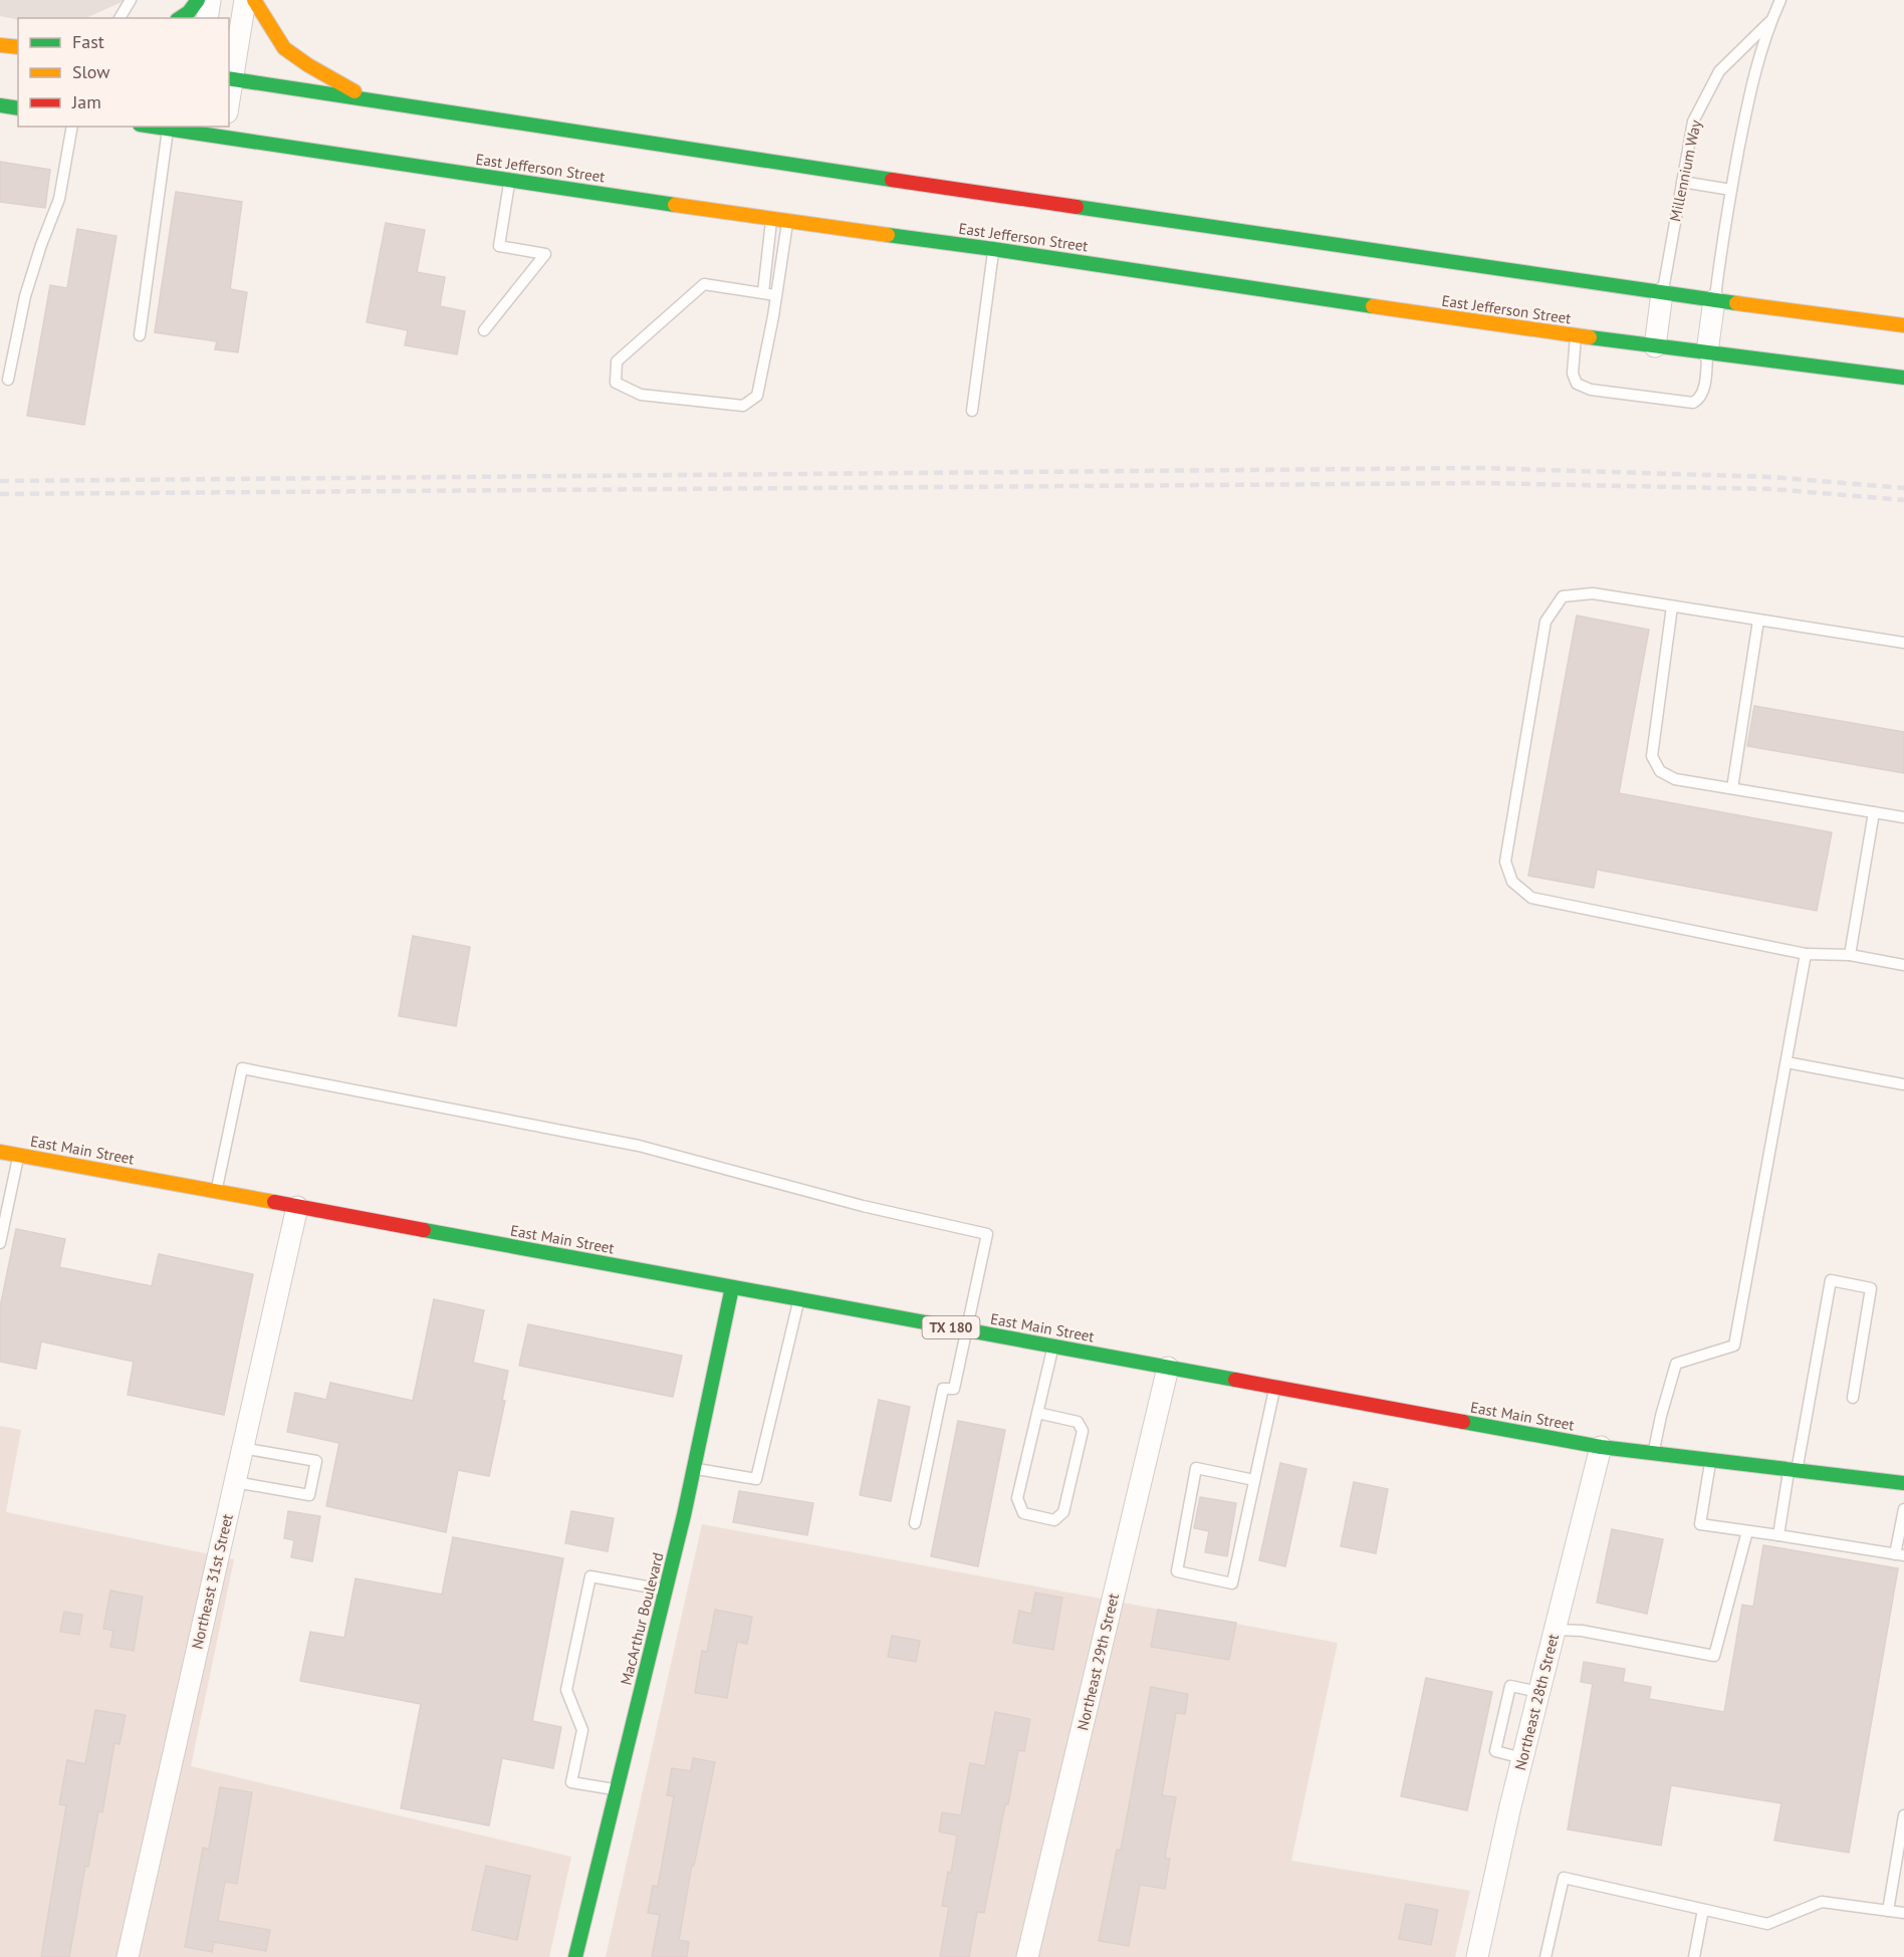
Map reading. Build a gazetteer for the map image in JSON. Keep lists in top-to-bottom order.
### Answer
{
  "streets": {
    "main road": [
      "East Jefferson Street",
      "East Main Street",
      "TX 180",
      "MacArthur Boulevard"
    ],
    "street": [
      "Millennium Way",
      "Northeast 31st Street",
      "Northeast 29th Street",
      "Northeast 28th Street"
    ]
  },
  "crossings": [
    ["East Jefferson Street", "Millennium Way"],
    ["East Main Street", "Northeast 31st Street"],
    ["East Main Street", "MacArthur Boulevard"],
    ["East Main Street", "Northeast 29th Street"],
    ["East Main Street", "Northeast 28th Street"]
  ],
  "legend": ["Fast", "Slow", "Jam"]
}
